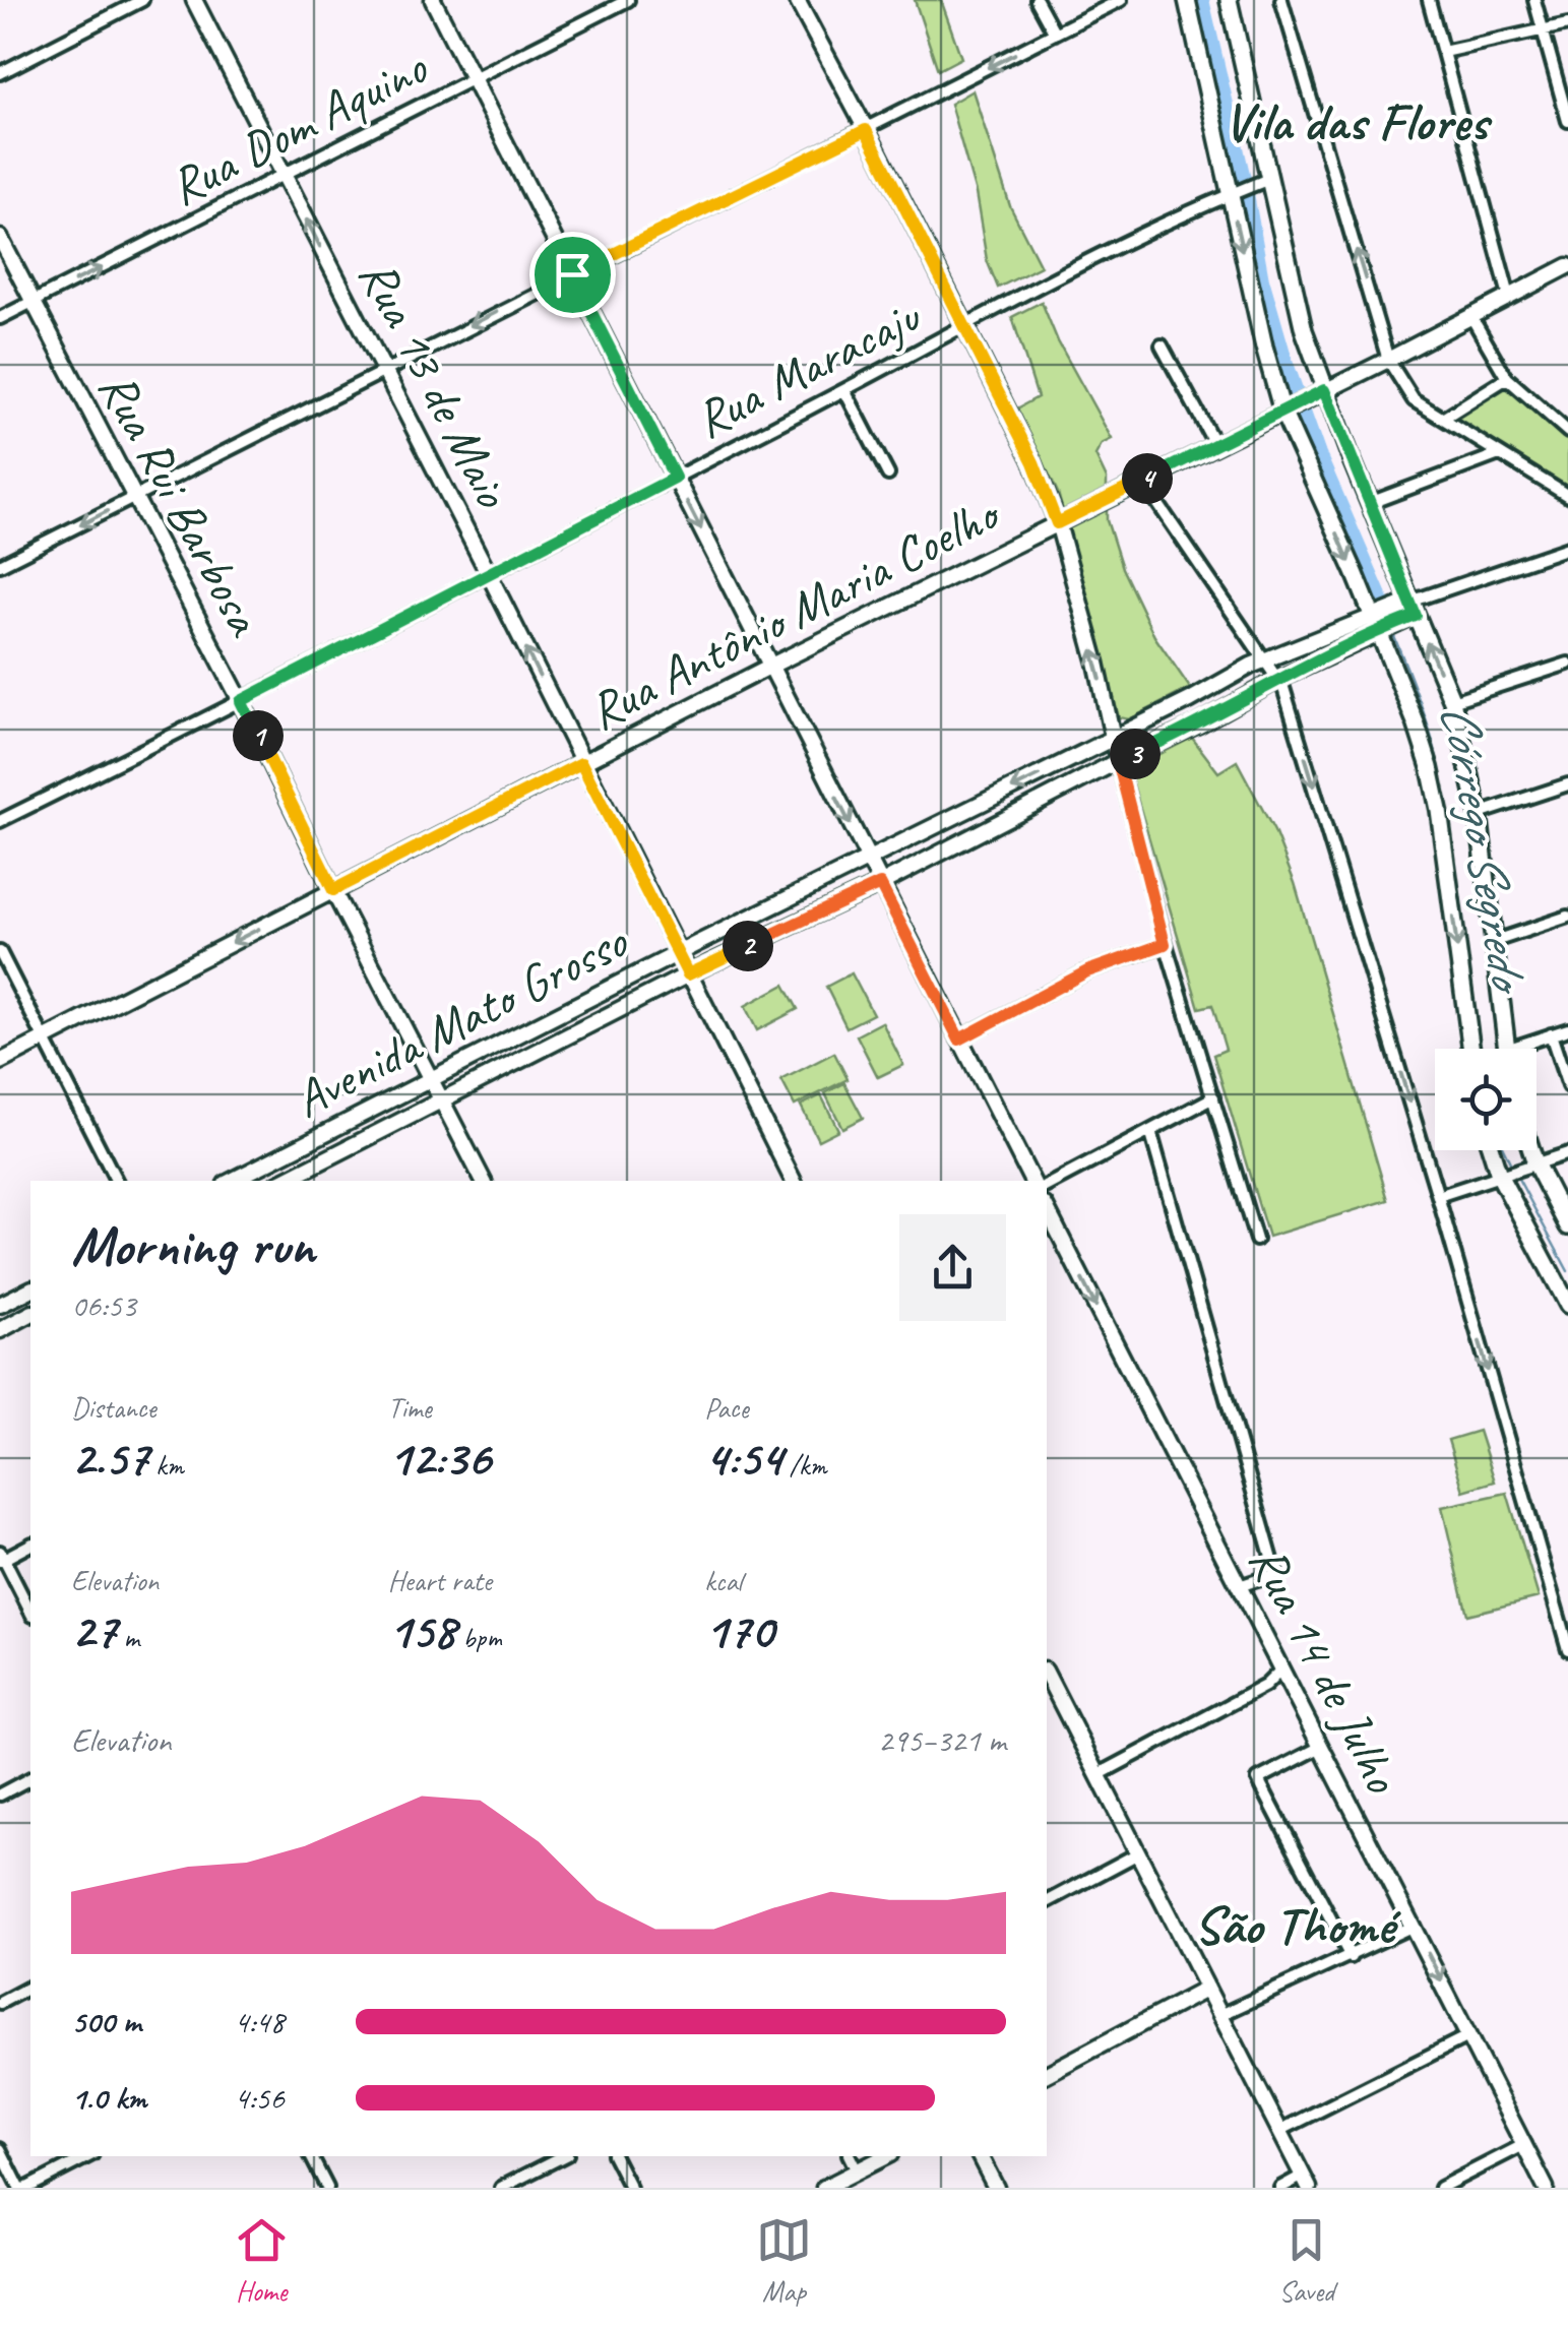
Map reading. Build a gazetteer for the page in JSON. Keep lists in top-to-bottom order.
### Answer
{
  "streets": {
    "street": [
      "Rua Dom Aquino",
      "Rua Maracaju",
      "Rua 13 de Maio",
      "Rua Rui Barbosa",
      "Rua Antônio Maria Coelho",
      "Avenida Mato Grosso",
      "Rua 14 de Julho"
    ]
  },
  "crossings": [
    ["Rua Dom Aquino", "Rua 13 de Maio"],
    ["Rua Dom Aquino", "Rua Rui Barbosa"],
    ["Rua Maracaju", "Rua 13 de Maio"],
    ["Rua Maracaju", "Rua Rui Barbosa"],
    ["Rua 13 de Maio", "Rua Antônio Maria Coelho"],
    ["Rua 13 de Maio", "Avenida Mato Grosso"],
    ["Rua Rui Barbosa", "Rua Antônio Maria Coelho"],
    ["Rua Rui Barbosa", "Avenida Mato Grosso"]
  ],
  "one_way": ["Rua Dom Aquino", "Rua 14 de Julho"],
  "districts": ["Vila das Flores", "São Thomé"],
  "water": ["Córrego Segredo"],
  "page": {
    "pins": [
      "4",
      "1",
      "3",
      "2"
    ],
    "heading": ["Morning run", "06:53"],
    "stats": [
      ["Distance", "2.57 km"],
      ["Time", "12:36"],
      ["Pace", "4:54 /km"],
      ["Elevation", "27 m"],
      ["Heart rate", "158 bpm"],
      ["kcal", "170"]
    ],
    "chart": ["Elevation", "295–321 m"],
    "list": [
      {
        "name": "500 m",
        "note": "4:48"
      },
      {
        "name": "1.0 km",
        "note": "4:56"
      }
    ],
    "tabs": ["Home", "Map", "Saved"]
  }
}
